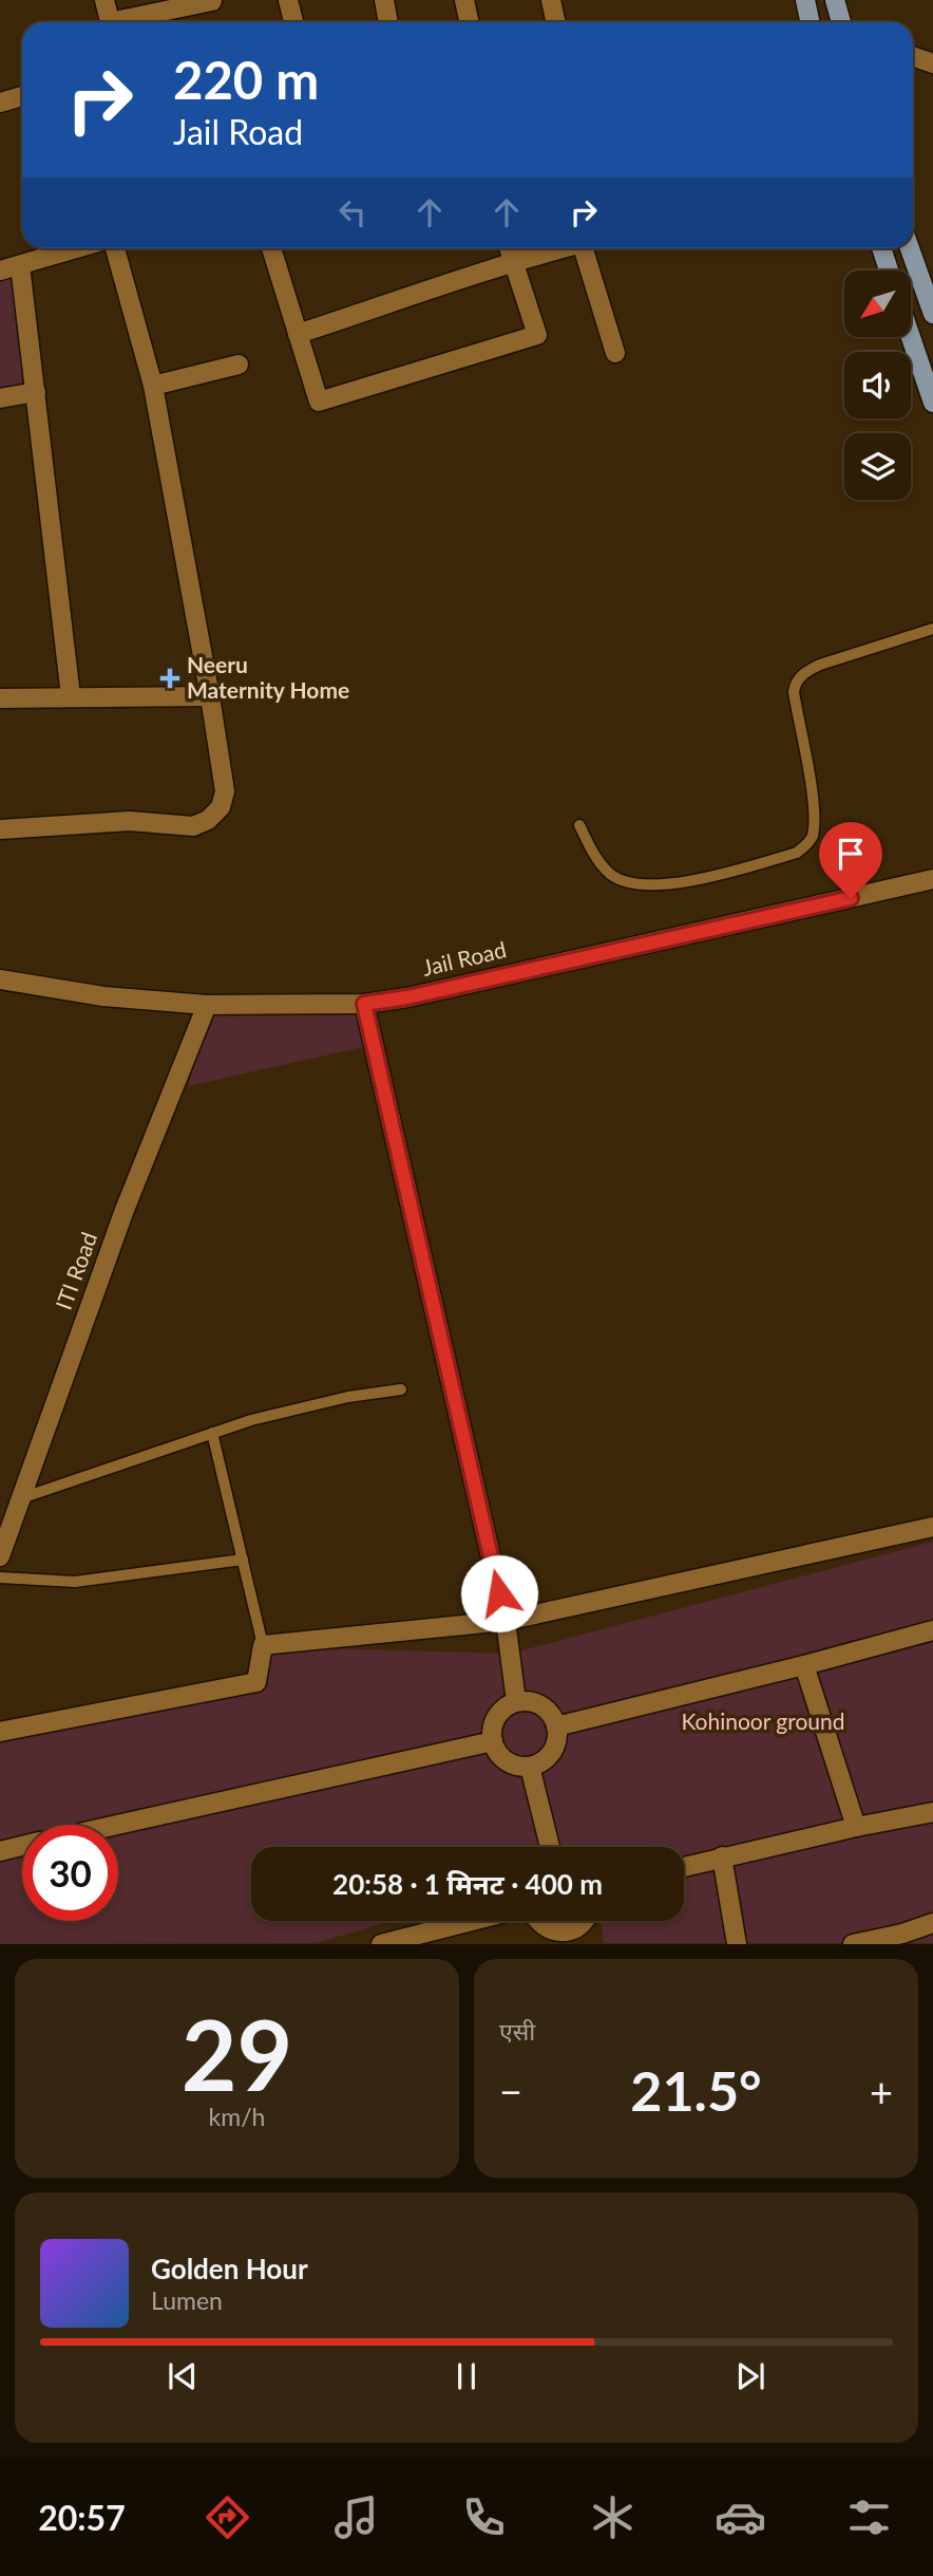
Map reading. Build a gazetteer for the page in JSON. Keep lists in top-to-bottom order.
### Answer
{
  "streets": {
    "street": ["Jail Road", "ITI Road"]
  },
  "crossings": [
    ["Jail Road", "ITI Road"]
  ],
  "parks": ["Kohinoor ground"],
  "places": {
    "health": ["Neeru Maternity Home"]
  },
  "north": "bottom left",
  "page": {
    "turn": ["220 m", "Jail Road"],
    "limit": "30",
    "trip": "20:58 · 1 मिनट · 400 m",
    "tile": [
      ["29", "km/h"],
      "एसी"
    ],
    "heat": ["−", "21.5°", "+"],
    "song": ["Golden Hour", "Lumen"],
    "tabs": "20:57"
  }
}
